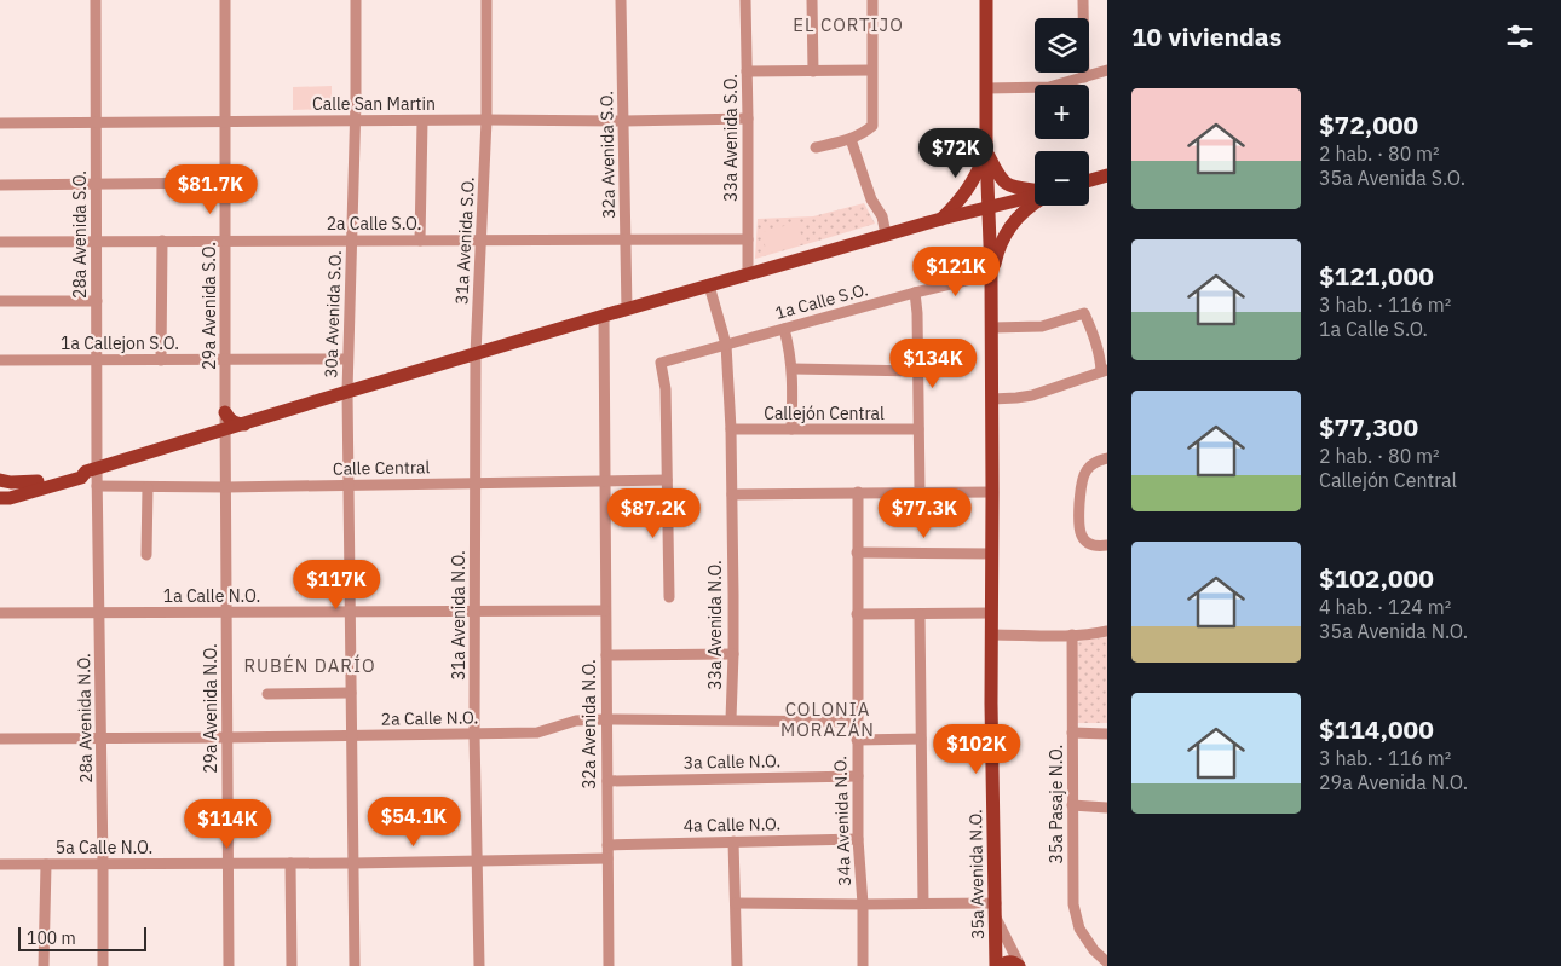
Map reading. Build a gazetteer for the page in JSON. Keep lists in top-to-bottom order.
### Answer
{
  "streets": {
    "main road": ["35a Avenida N.O."],
    "street": [
      "Calle San Martin",
      "33a Avenida S.O.",
      "32a Avenida S.O.",
      "2a Calle S.O.",
      "28a Avenida S.O.",
      "31a Avenida S.O.",
      "1a Calle S.O.",
      "29a Avenida S.O.",
      "30a Avenida S.O.",
      "1a Callejon S.O.",
      "Callejón Central",
      "Calle Central",
      "1a Calle N.O.",
      "31a Avenida N.O.",
      "33a Avenida N.O.",
      "29a Avenida N.O.",
      "28a Avenida N.O.",
      "2a Calle N.O.",
      "32a Avenida N.O.",
      "3a Calle N.O.",
      "35a Pasaje N.O.",
      "34a Avenida N.O.",
      "4a Calle N.O.",
      "5a Calle N.O."
    ]
  },
  "crossings": [
    ["Calle San Martin", "33a Avenida S.O."],
    ["Calle San Martin", "32a Avenida S.O."],
    ["Calle San Martin", "28a Avenida S.O."],
    ["Calle San Martin", "31a Avenida S.O."],
    ["Calle San Martin", "29a Avenida S.O."],
    ["Calle San Martin", "30a Avenida S.O."],
    ["33a Avenida S.O.", "2a Calle S.O."],
    ["32a Avenida S.O.", "2a Calle S.O."],
    ["2a Calle S.O.", "28a Avenida S.O."],
    ["2a Calle S.O.", "31a Avenida S.O."],
    ["2a Calle S.O.", "29a Avenida S.O."],
    ["2a Calle S.O.", "30a Avenida S.O."],
    ["28a Avenida S.O.", "1a Callejon S.O."],
    ["28a Avenida S.O.", "28a Avenida N.O."],
    ["31a Avenida S.O.", "Calle Central"],
    ["31a Avenida S.O.", "31a Avenida N.O."],
    ["1a Calle S.O.", "Calle Central"],
    ["1a Calle S.O.", "35a Avenida N.O."],
    ["29a Avenida S.O.", "1a Callejon S.O."],
    ["29a Avenida S.O.", "Calle Central"],
    ["29a Avenida S.O.", "29a Avenida N.O."],
    ["30a Avenida S.O.", "1a Callejon S.O."],
    ["30a Avenida S.O.", "Calle Central"],
    ["30a Avenida S.O.", "1a Calle N.O."],
    ["30a Avenida S.O.", "2a Calle N.O."],
    ["30a Avenida S.O.", "5a Calle N.O."],
    ["Calle Central", "31a Avenida N.O."],
    ["Calle Central", "29a Avenida N.O."],
    ["Calle Central", "28a Avenida N.O."],
    ["Calle Central", "32a Avenida N.O."],
    ["1a Calle N.O.", "31a Avenida N.O."],
    ["1a Calle N.O.", "29a Avenida N.O."],
    ["1a Calle N.O.", "28a Avenida N.O."],
    ["1a Calle N.O.", "32a Avenida N.O."],
    ["31a Avenida N.O.", "2a Calle N.O."],
    ["31a Avenida N.O.", "5a Calle N.O."],
    ["33a Avenida N.O.", "2a Calle N.O."],
    ["29a Avenida N.O.", "2a Calle N.O."],
    ["29a Avenida N.O.", "5a Calle N.O."],
    ["28a Avenida N.O.", "2a Calle N.O."],
    ["28a Avenida N.O.", "5a Calle N.O."],
    ["2a Calle N.O.", "32a Avenida N.O."],
    ["2a Calle N.O.", "34a Avenida N.O."],
    ["32a Avenida N.O.", "3a Calle N.O."],
    ["32a Avenida N.O.", "4a Calle N.O."],
    ["32a Avenida N.O.", "5a Calle N.O."],
    ["3a Calle N.O.", "34a Avenida N.O."],
    ["34a Avenida N.O.", "4a Calle N.O."]
  ],
  "districts": ["EL CORTIJO", "RUBÉN DARÍO", "COLONIA MORAZÁN"],
  "scale_bar": "100 m",
  "page": {
    "heading": "10 viviendas",
    "map_buttons": ["+", "−"],
    "list": [
      {
        "name": "$72,000",
        "note": "2 hab. · 80 m² · 35a Avenida S.O."
      },
      {
        "name": "$121,000",
        "note": "3 hab. · 116 m² · 1a Calle S.O."
      },
      {
        "name": "$77,300",
        "note": "2 hab. · 80 m² · Callejón Central"
      },
      {
        "name": "$102,000",
        "note": "4 hab. · 124 m² · 35a Avenida N.O."
      },
      {
        "name": "$114,000",
        "note": "3 hab. · 116 m² · 29a Avenida N.O."
      }
    ],
    "price": [
      "$72K",
      "$81.7K",
      "$121K",
      "$134K",
      "$87.2K",
      "$77.3K",
      "$117K",
      "$102K",
      "$54.1K",
      "$114K"
    ],
    "scale": "100 m"
  }
}
